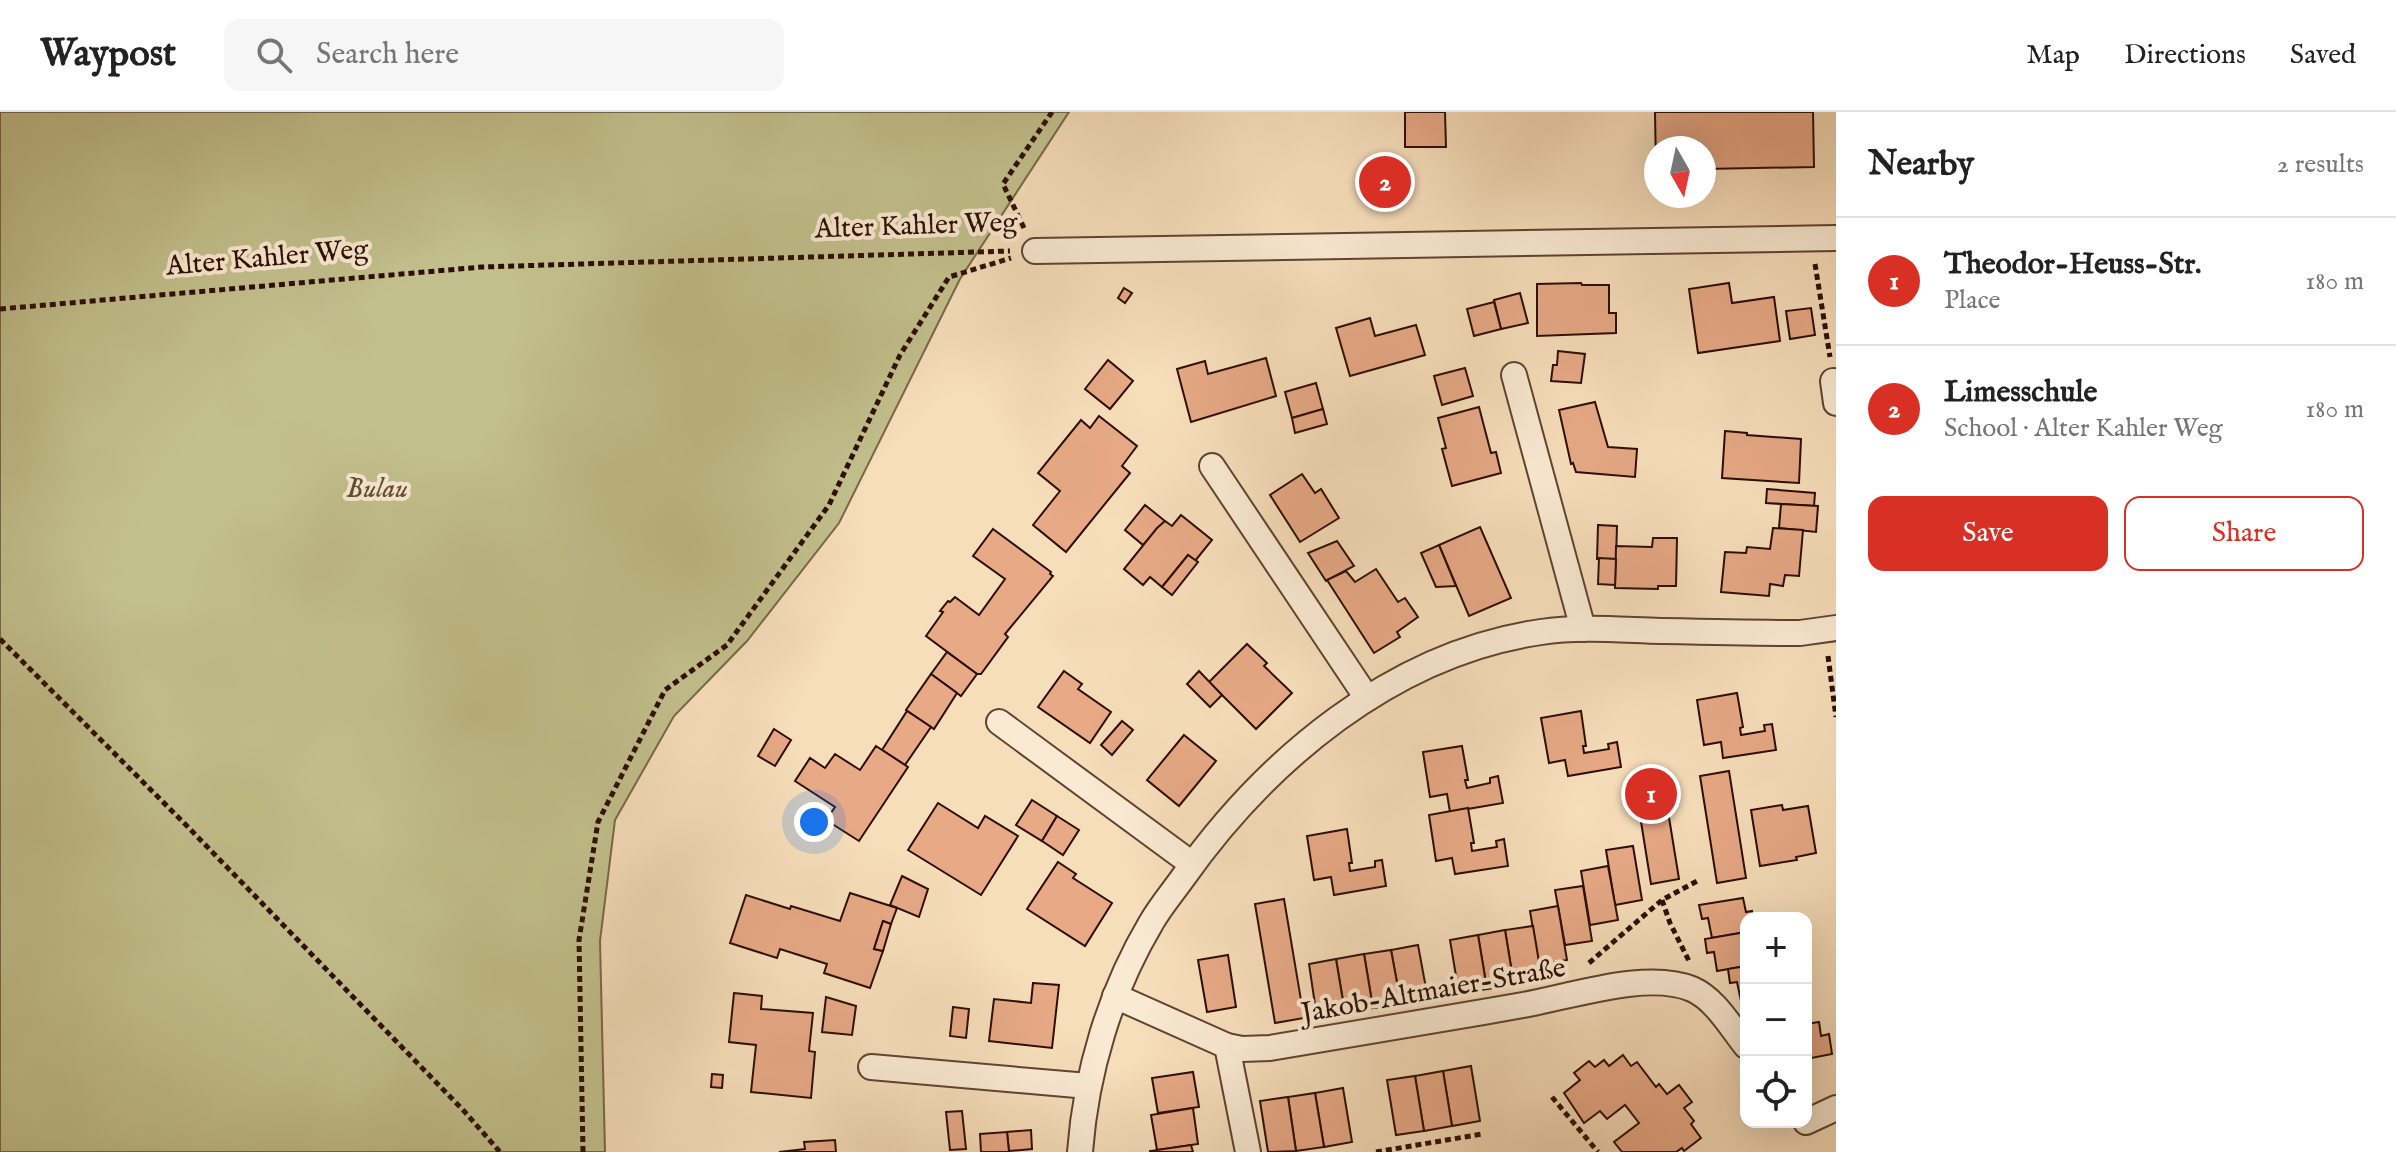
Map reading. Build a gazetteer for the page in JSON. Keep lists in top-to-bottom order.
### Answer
{
  "streets": {
    "street": ["Alter Kahler Weg", "Jakob-Altmaier-Straße"]
  },
  "parks": ["Bulau"],
  "north": "bottom",
  "page": {
    "header": "Waypost",
    "search": "Search here",
    "nav": ["Map", "Directions", "Saved"],
    "heading": ["Nearby", "2 results"],
    "pins": ["2", "1"],
    "list": [
      {
        "mark": "1",
        "name": "Theodor-Heuss-Str.",
        "note": "Place",
        "value": "180 m"
      },
      {
        "mark": "2",
        "name": "Limesschule",
        "note": "School · Alter Kahler Weg",
        "value": "180 m"
      }
    ],
    "buttons": ["Save", "Share"],
    "map_buttons": ["+", "−"]
  }
}
